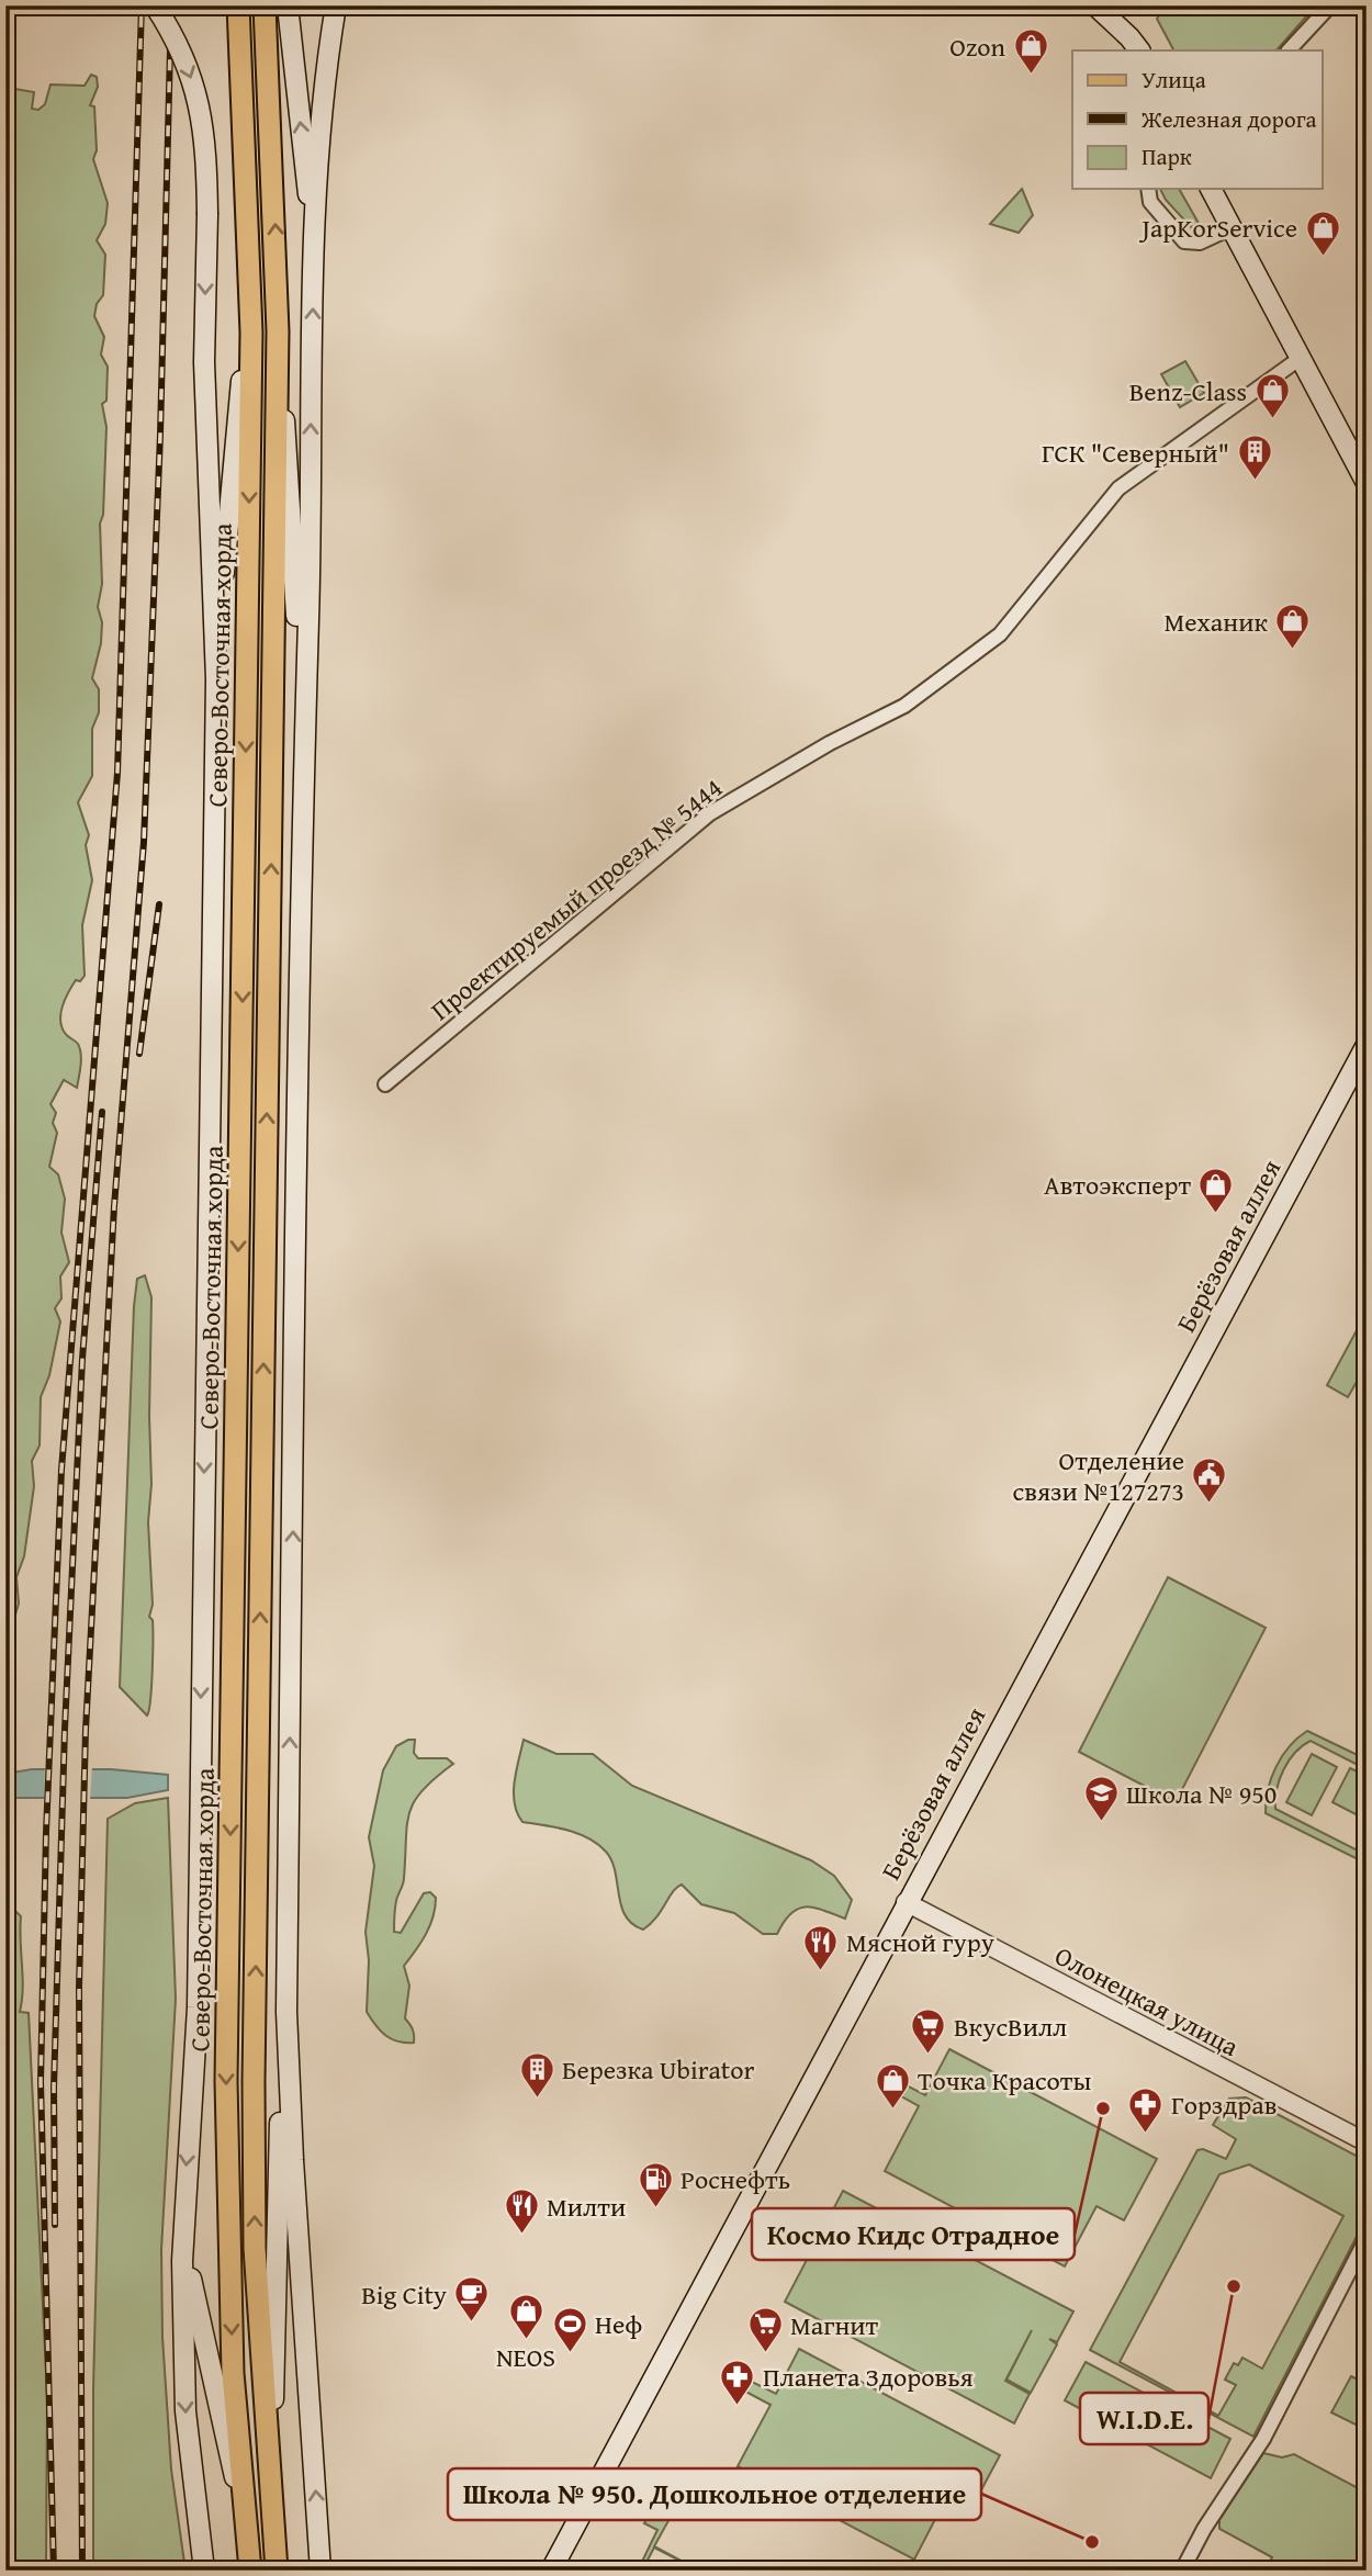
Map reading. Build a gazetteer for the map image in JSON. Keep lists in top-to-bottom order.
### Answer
{
  "streets": {
    "main road": ["Северо-Восточная хорда", "Берёзовая аллея"],
    "street": ["Проектируемый проезд № 5444", "Олонецкая улица"]
  },
  "crossings": [
    ["Берёзовая аллея", "Олонецкая улица"]
  ],
  "places": {
    "shop": [
      "Ozon",
      "JapKorService",
      "Benz-Class",
      "Механик",
      "Автоэксперт",
      "Точка Красоты",
      "NEOS"
    ],
    "building": ["ГСК \"Северный\"", "Березка Ubirator"],
    "public building": ["Отделение связи №127273"],
    "school or university": ["Школа № 950"],
    "restaurant": ["Мясной гуру", "Милти"],
    "supermarket": ["ВкусВилл", "Магнит"],
    "other": ["Космо Кидс Отрадное", "W.I.D.E.", "Школа № 950. Дошкольное отделение"],
    "pharmacy": ["Горздрав", "Планета Здоровья"],
    "fuel station": ["Роснефть"],
    "cafe": ["Big City"],
    "sports": ["Неф"]
  },
  "legend": ["Улица", "Железная дорога", "Парк"]
}
